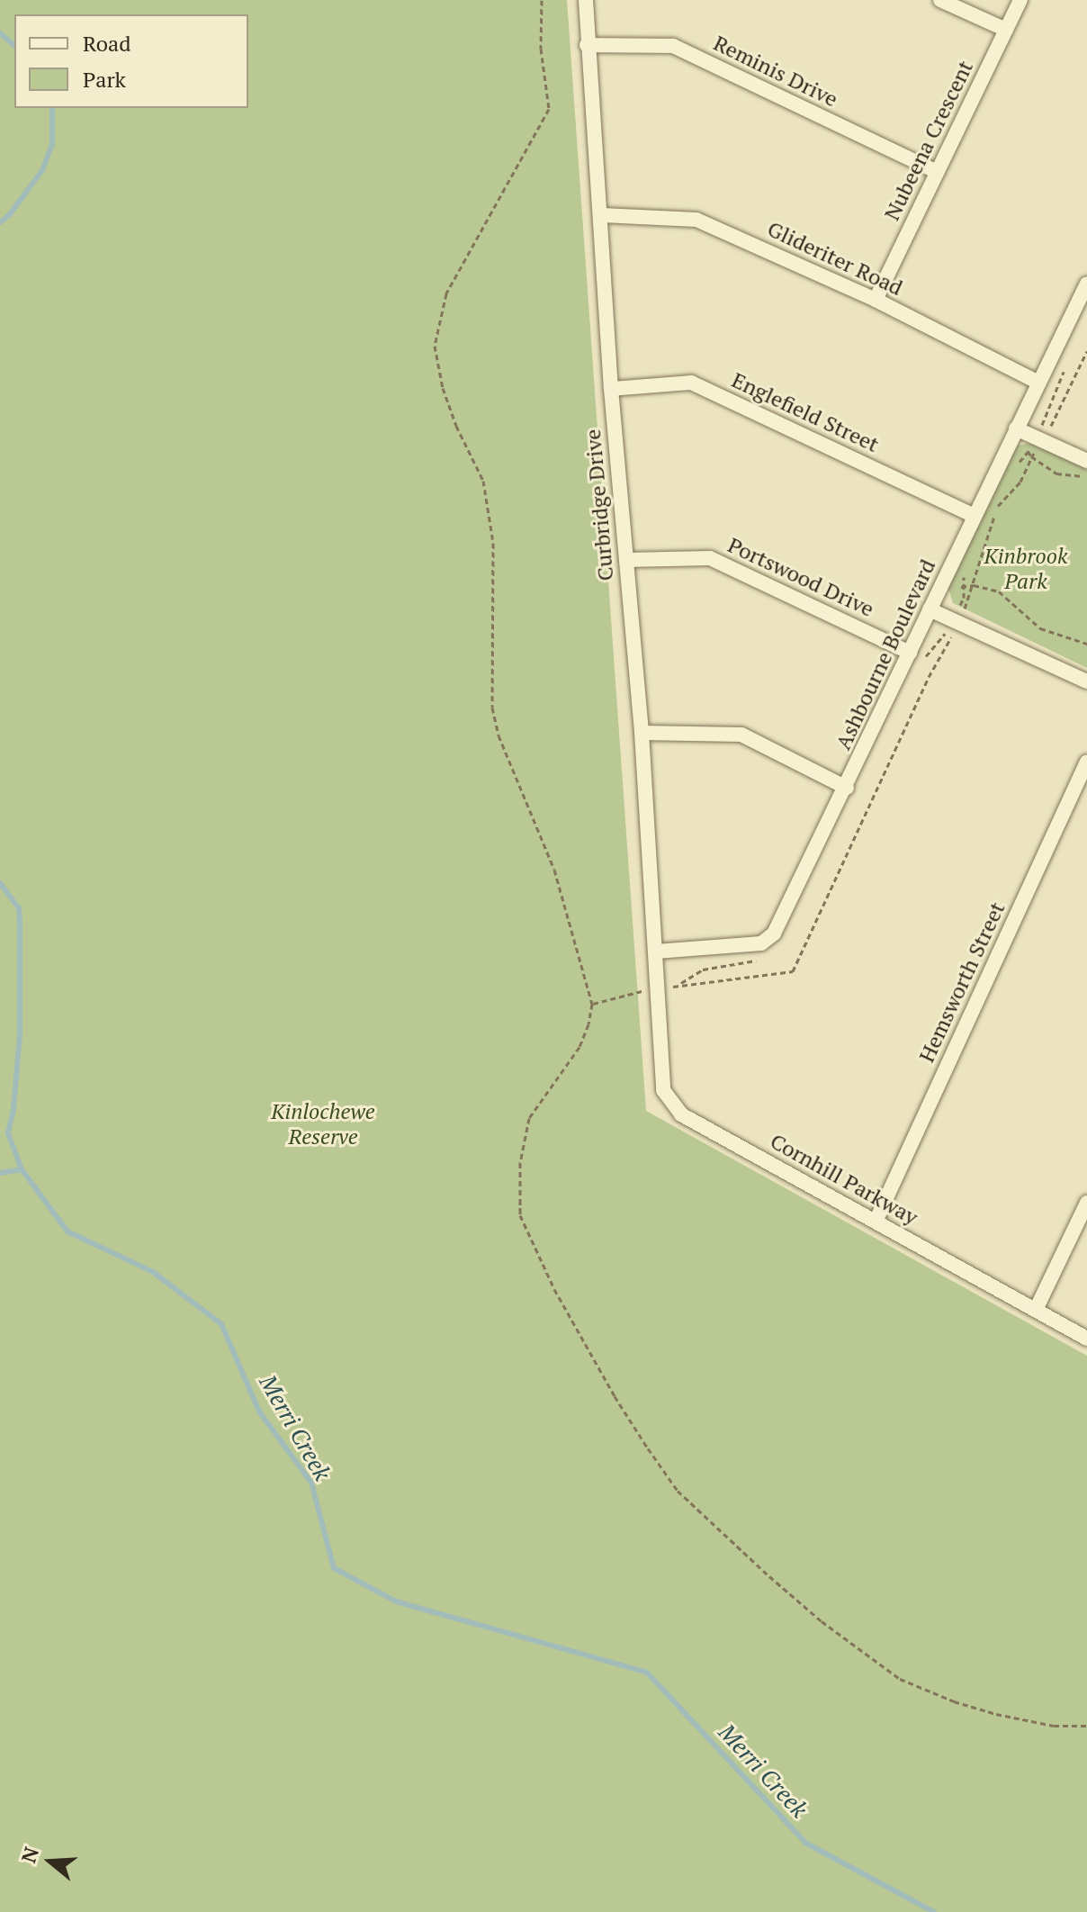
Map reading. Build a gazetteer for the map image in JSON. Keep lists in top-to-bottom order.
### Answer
{
  "streets": {
    "street": [
      "Reminis Drive",
      "Nubeena Crescent",
      "Glideriter Road",
      "Englefield Street",
      "Curbridge Drive",
      "Portswood Drive",
      "Ashbourne Boulevard",
      "Hemsworth Street",
      "Cornhill Parkway"
    ]
  },
  "crossings": [
    ["Reminis Drive", "Nubeena Crescent"],
    ["Reminis Drive", "Curbridge Drive"],
    ["Nubeena Crescent", "Glideriter Road"],
    ["Glideriter Road", "Curbridge Drive"],
    ["Glideriter Road", "Ashbourne Boulevard"],
    ["Englefield Street", "Curbridge Drive"],
    ["Englefield Street", "Ashbourne Boulevard"],
    ["Curbridge Drive", "Portswood Drive"],
    ["Curbridge Drive", "Ashbourne Boulevard"],
    ["Curbridge Drive", "Cornhill Parkway"],
    ["Portswood Drive", "Ashbourne Boulevard"],
    ["Hemsworth Street", "Cornhill Parkway"]
  ],
  "water": ["Merri Creek"],
  "parks": ["Kinbrook Park", "Kinlochewe Reserve"],
  "legend": ["Road", "Park"],
  "north": "left"
}
